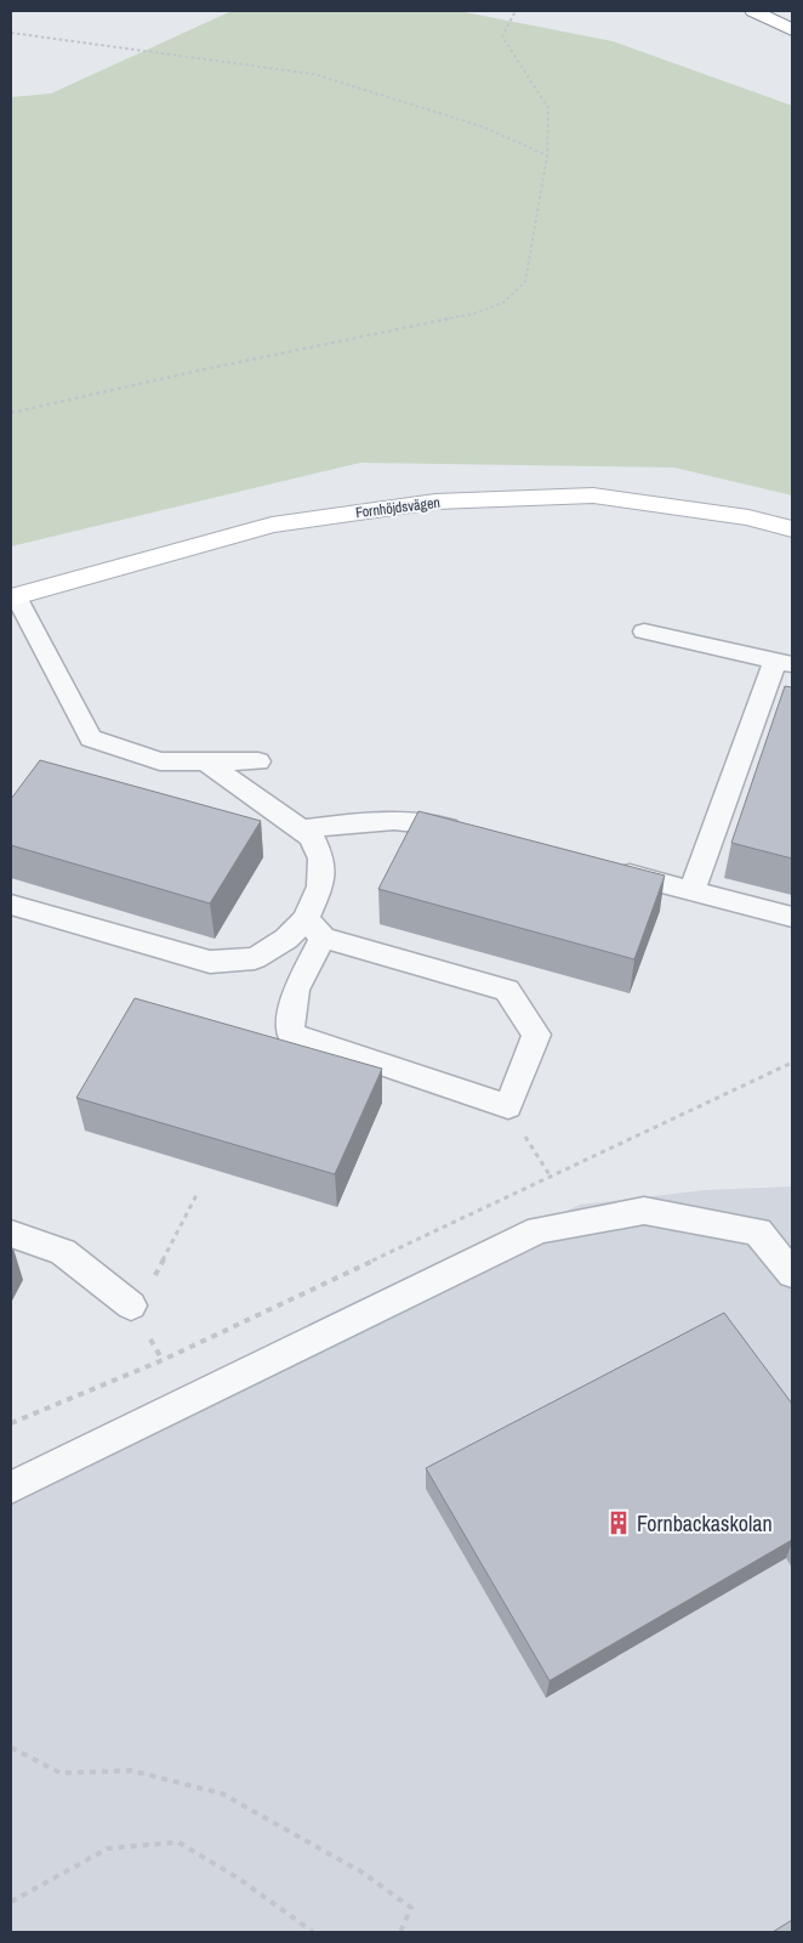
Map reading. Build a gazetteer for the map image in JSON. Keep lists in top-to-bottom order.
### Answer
{
  "streets": {
    "main road": ["Fornhöjdsvägen"]
  },
  "places": {
    "building": ["Fornbackaskolan"]
  }
}
